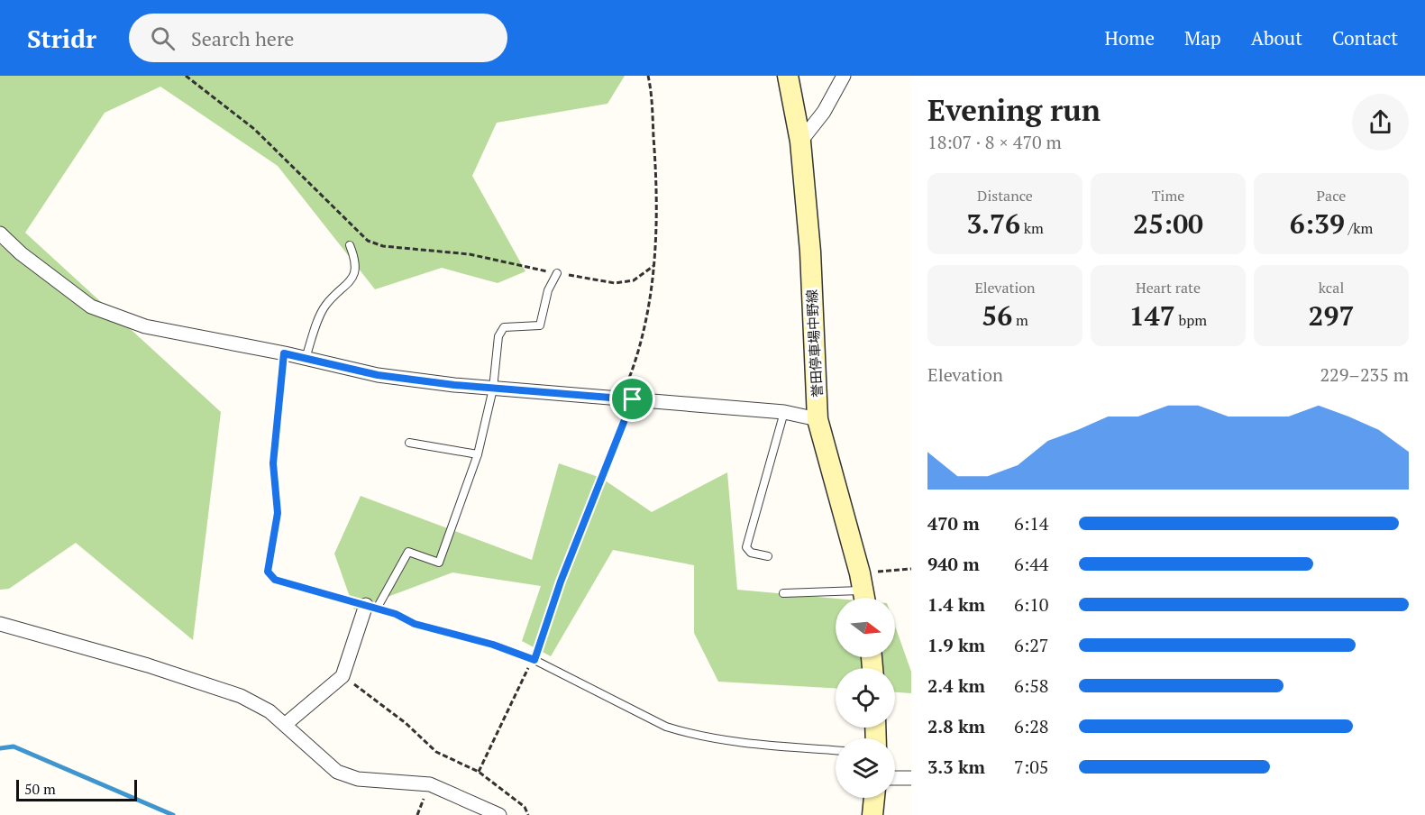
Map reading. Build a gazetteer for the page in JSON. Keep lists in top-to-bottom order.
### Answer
{
  "streets": {
    "main road": ["誉田停車場中野線"]
  },
  "scale_bar": "50 m",
  "north": "right",
  "page": {
    "header": "Stridr",
    "search": "Search here",
    "nav": [
      "Home",
      "Map",
      "About",
      "Contact"
    ],
    "heading": ["Evening run", "18:07 · 8 × 470 m"],
    "stats": [
      ["Distance", "3.76 km"],
      ["Time", "25:00"],
      ["Pace", "6:39 /km"],
      ["Elevation", "56 m"],
      ["Heart rate", "147 bpm"],
      ["kcal", "297"]
    ],
    "chart": ["Elevation", "229–235 m"],
    "list": [
      {
        "name": "470 m",
        "note": "6:14"
      },
      {
        "name": "940 m",
        "note": "6:44"
      },
      {
        "name": "1.4 km",
        "note": "6:10"
      },
      {
        "name": "1.9 km",
        "note": "6:27"
      },
      {
        "name": "2.4 km",
        "note": "6:58"
      },
      {
        "name": "2.8 km",
        "note": "6:28"
      },
      {
        "name": "3.3 km",
        "note": "7:05"
      }
    ],
    "scale": "50 m"
  }
}
